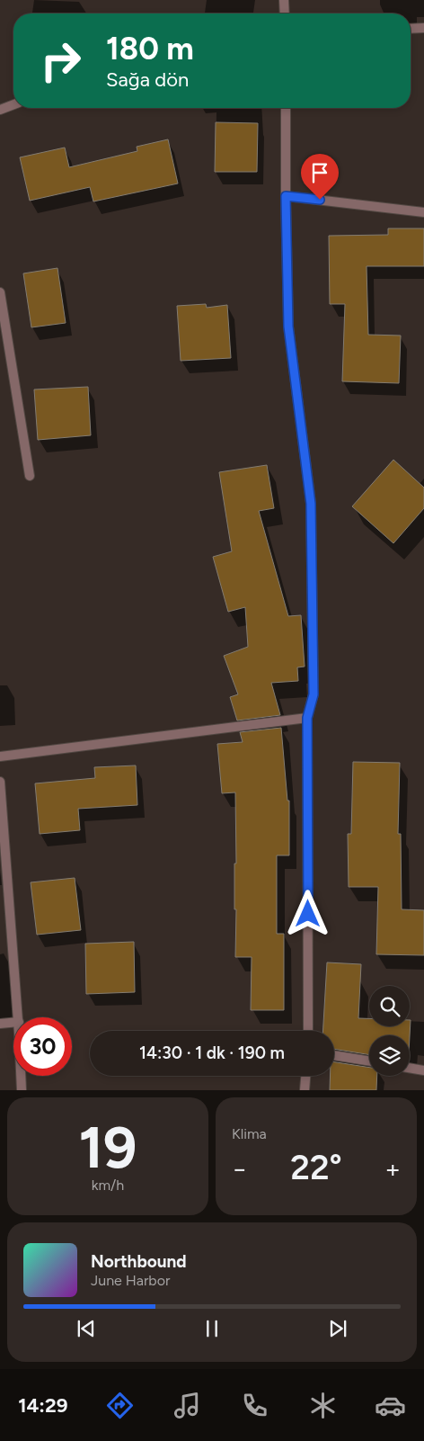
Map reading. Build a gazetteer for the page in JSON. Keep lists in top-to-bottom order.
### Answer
{
  "page": {
    "turn": ["180 m", "Sağa dön"],
    "limit": "30",
    "trip": "14:30 · 1 dk · 190 m",
    "tile": [
      ["19", "km/h"],
      "Klima"
    ],
    "heat": ["−", "22°", "+"],
    "song": ["Northbound", "June Harbor"],
    "tabs": "14:29"
  }
}
